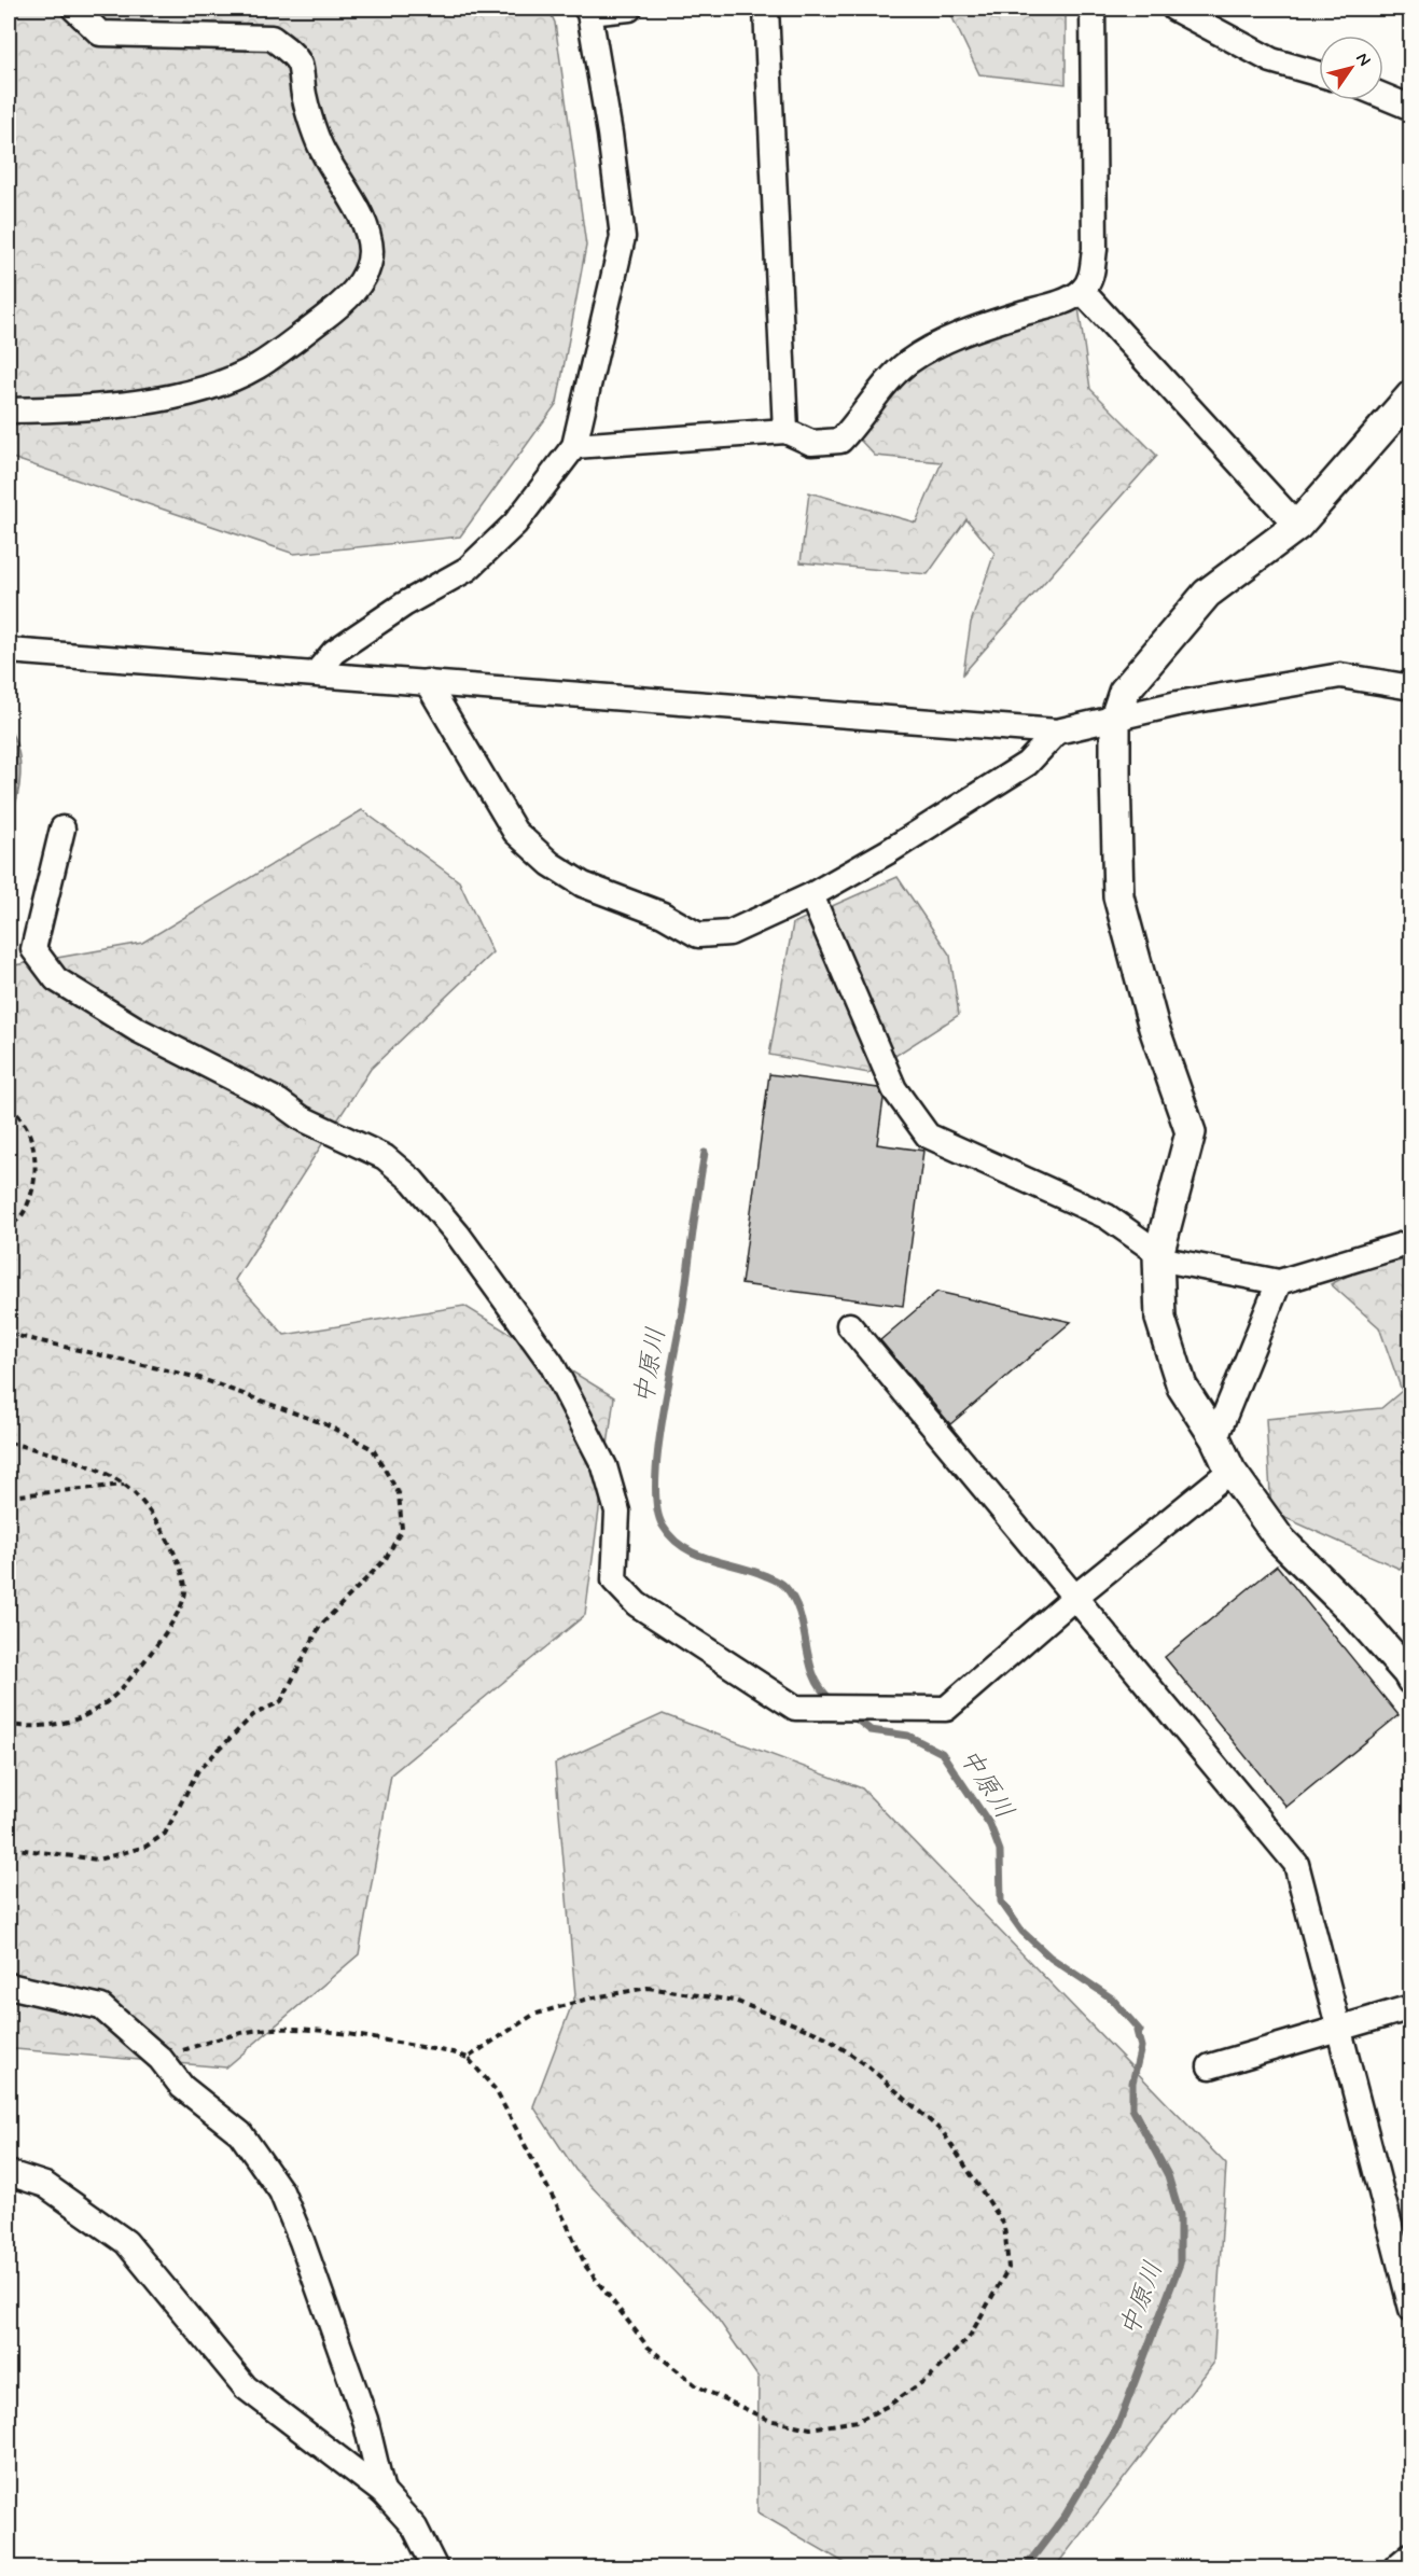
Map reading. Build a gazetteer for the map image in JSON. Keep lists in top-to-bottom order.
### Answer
{
  "water": ["中原川"],
  "north": "top right"
}
